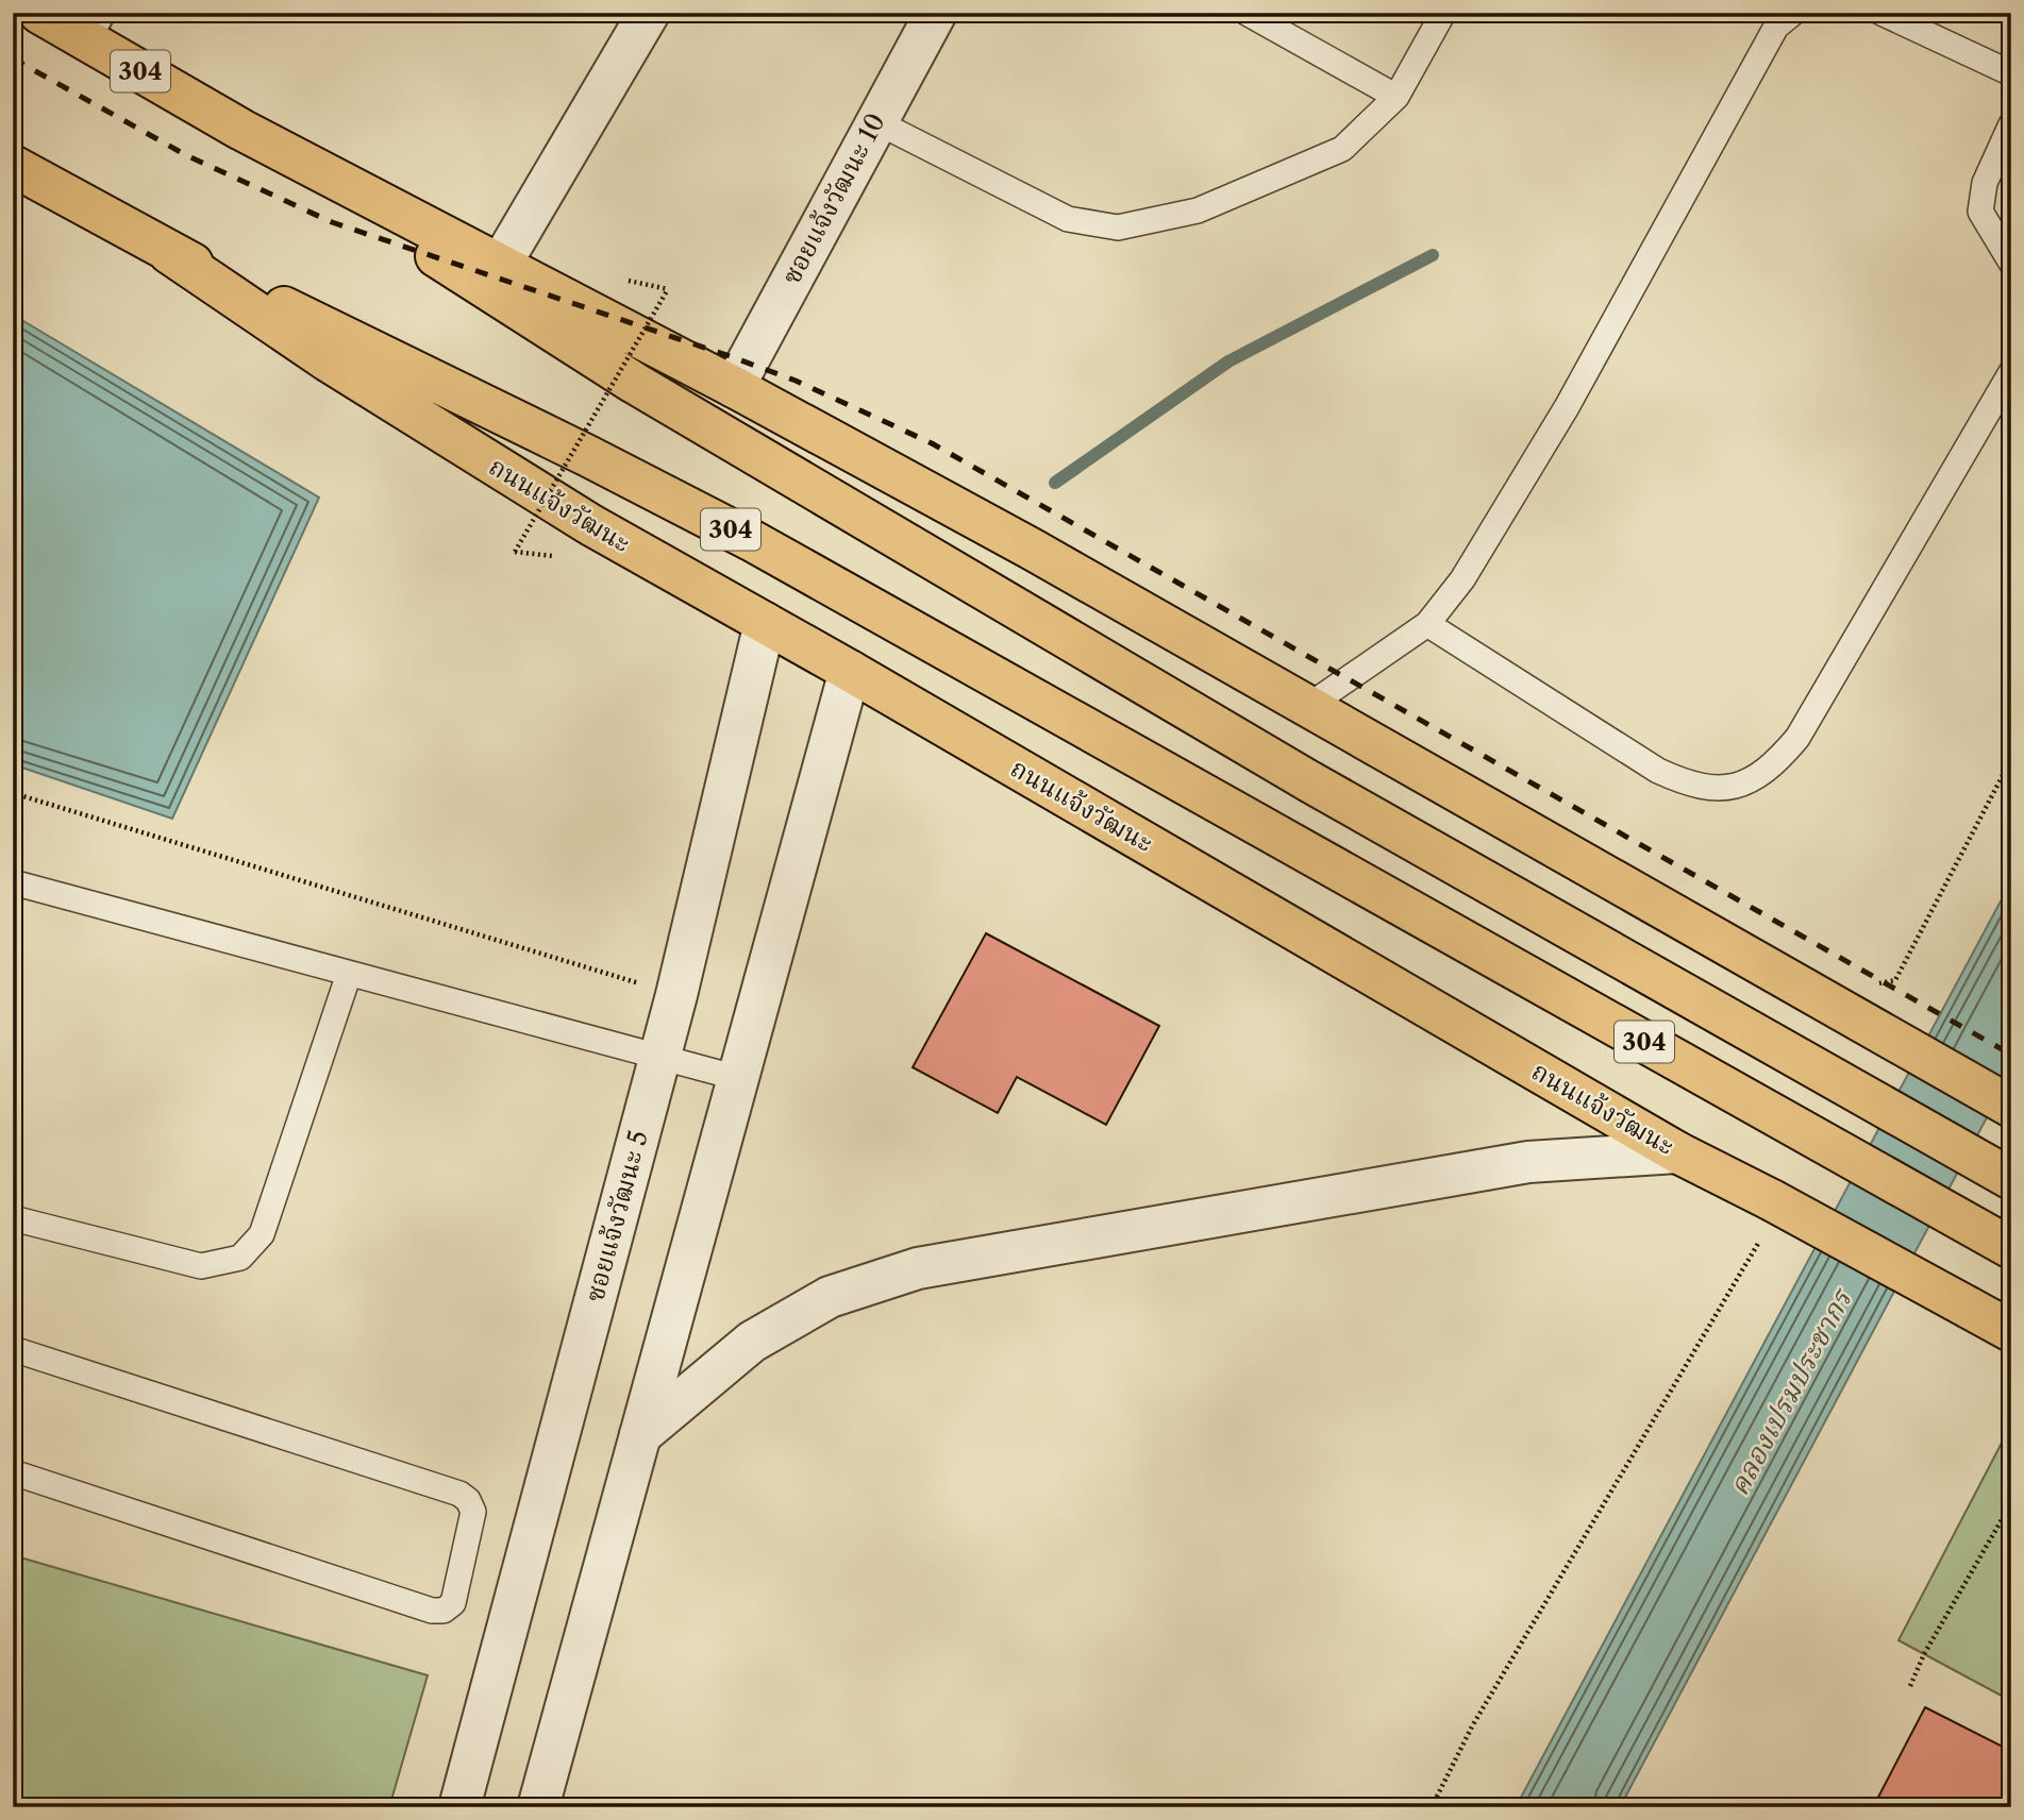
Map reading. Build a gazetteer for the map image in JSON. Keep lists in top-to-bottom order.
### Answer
{
  "streets": {
    "main road": ["304", "ถนนแจ้งวัฒนะ"],
    "street": ["ซอยแจ้งวัฒนะ 10", "ซอยแจ้งวัฒนะ 5"]
  },
  "crossings": [
    ["ถนนแจ้งวัฒนะ", "ซอยแจ้งวัฒนะ 5"]
  ],
  "water": ["คลองเปรมประชากร"]
}
